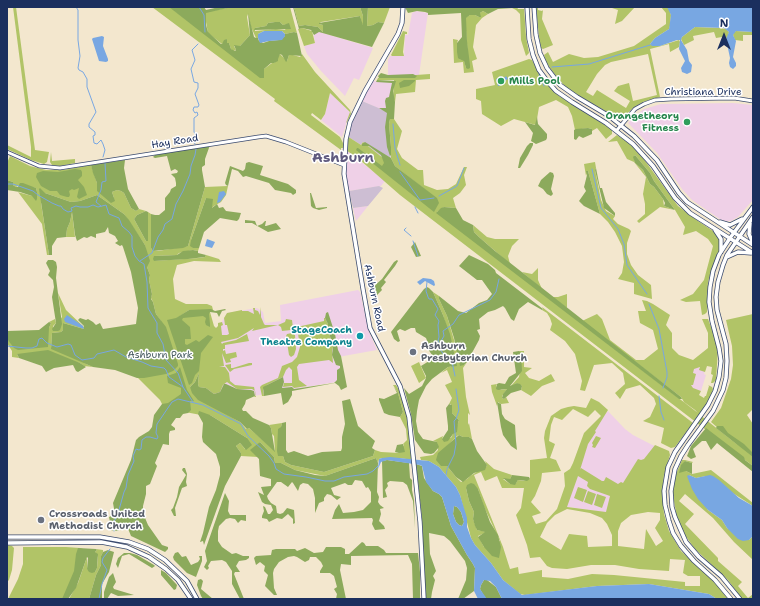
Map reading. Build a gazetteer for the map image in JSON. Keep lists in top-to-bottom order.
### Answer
{
  "streets": {
    "main road": ["Ashburn Road"],
    "street": ["Christiana Drive", "Hay Road"]
  },
  "crossings": [
    ["Hay Road", "Ashburn Road"]
  ],
  "districts": ["Ashburn"],
  "parks": ["Ashburn Park"],
  "places": [
    "Mills Pool",
    "Orangetheory Fitness",
    "StageCoach Theatre Company",
    "Ashburn Presbyterian Church",
    "Crossroads United Methodist Church"
  ],
  "north": "top"
}
